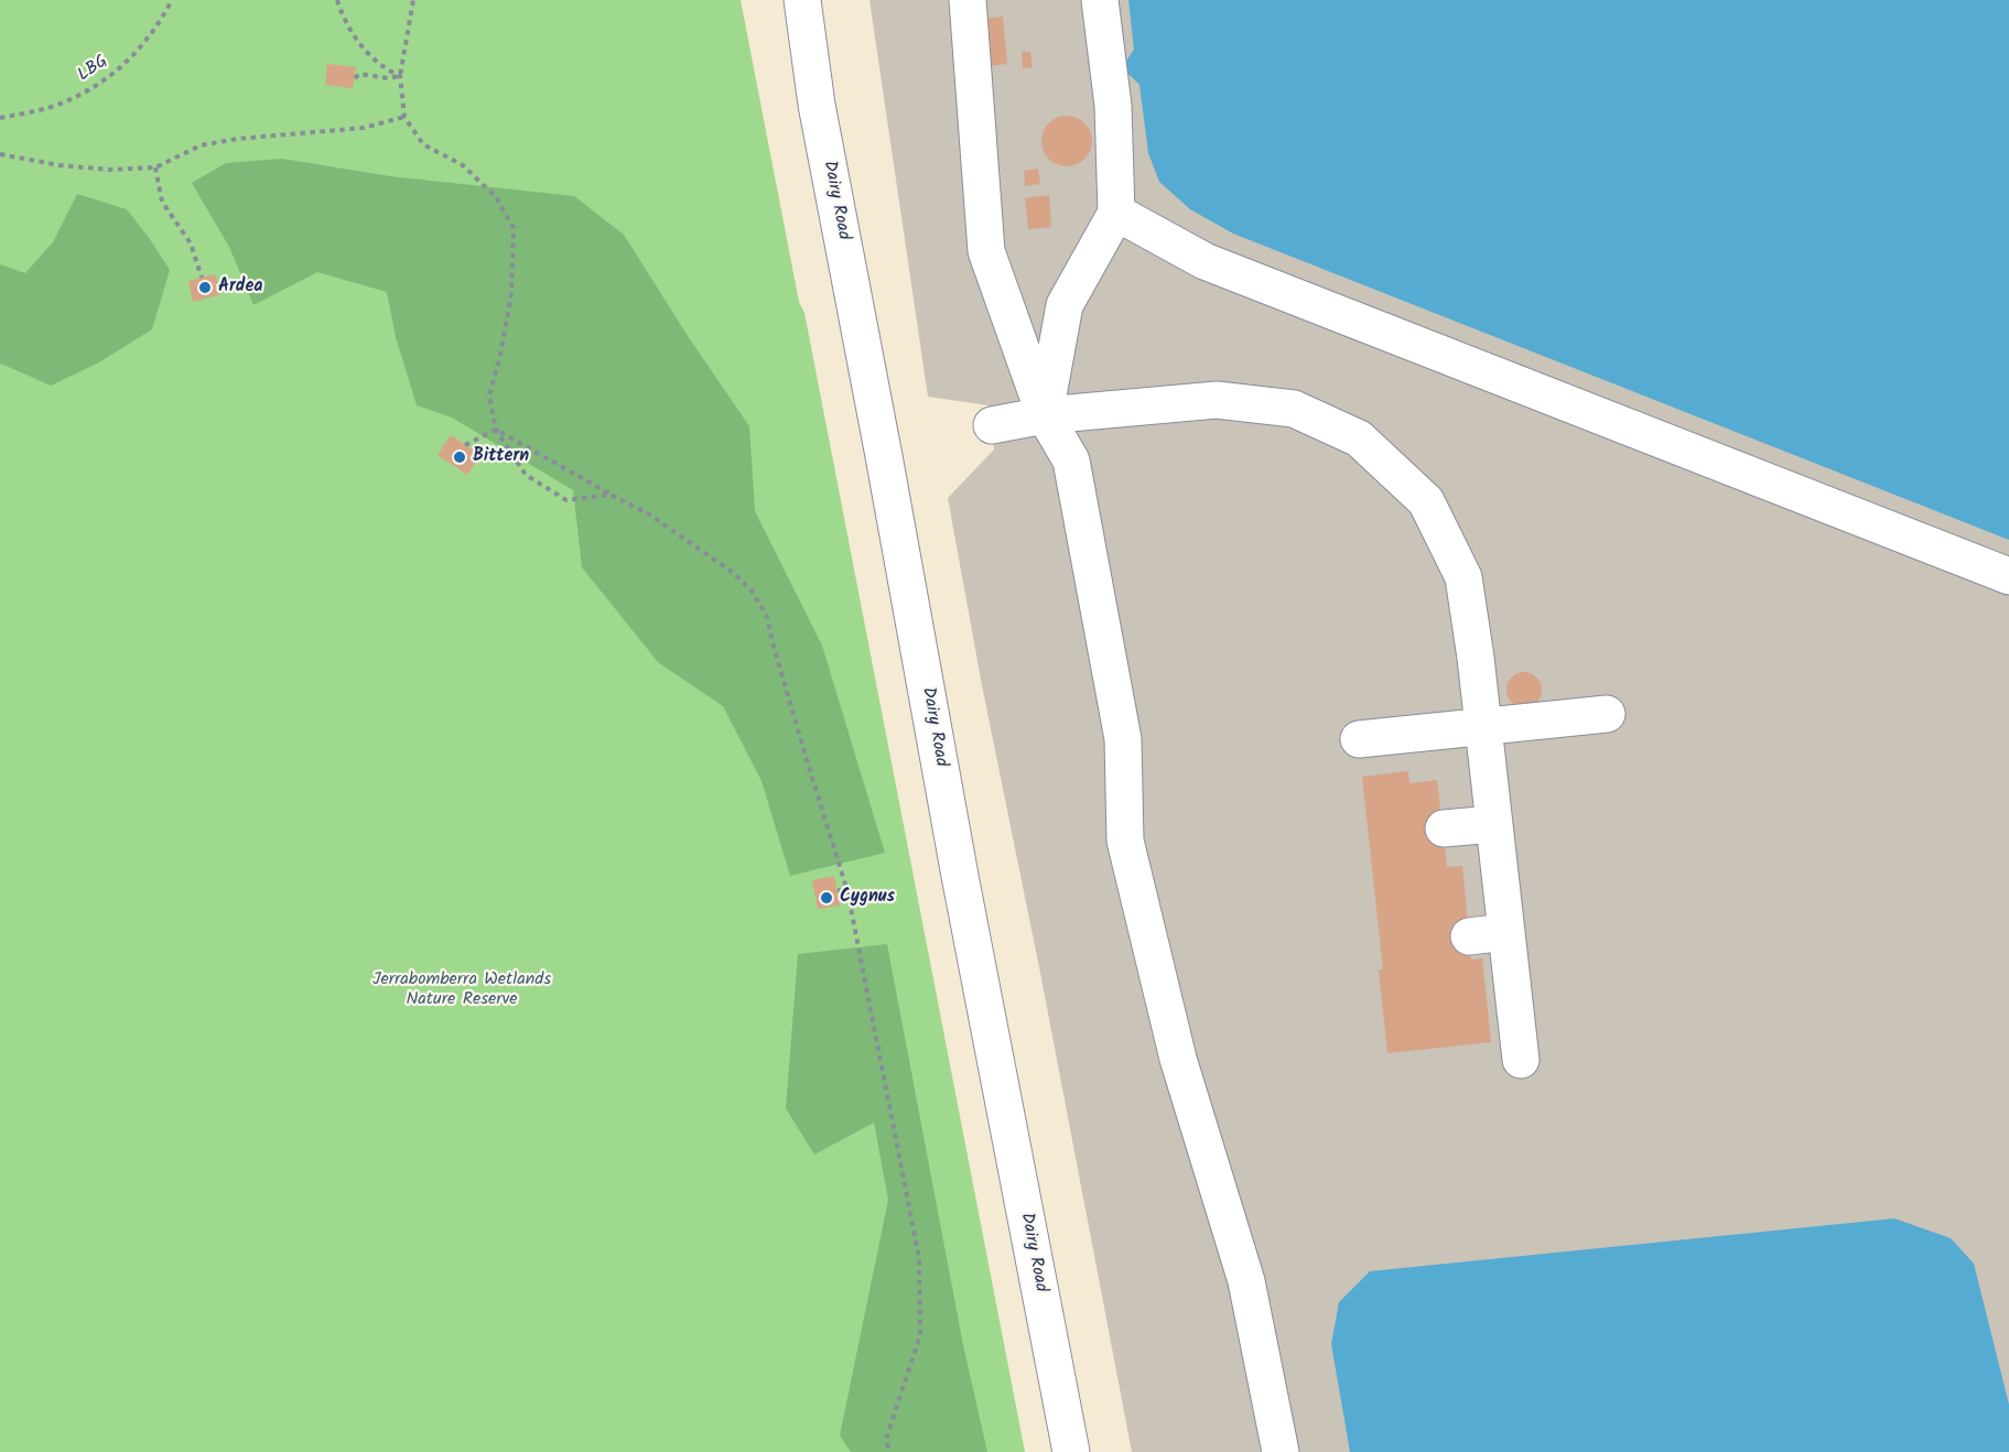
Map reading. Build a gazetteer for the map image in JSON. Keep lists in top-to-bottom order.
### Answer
{
  "streets": {
    "street": ["Dairy Road"],
    "path": ["LBG"]
  },
  "parks": ["Jerrabomberra Wetlands Nature Reserve"],
  "places": ["Ardea", "Bittern", "Cygnus"]
}
